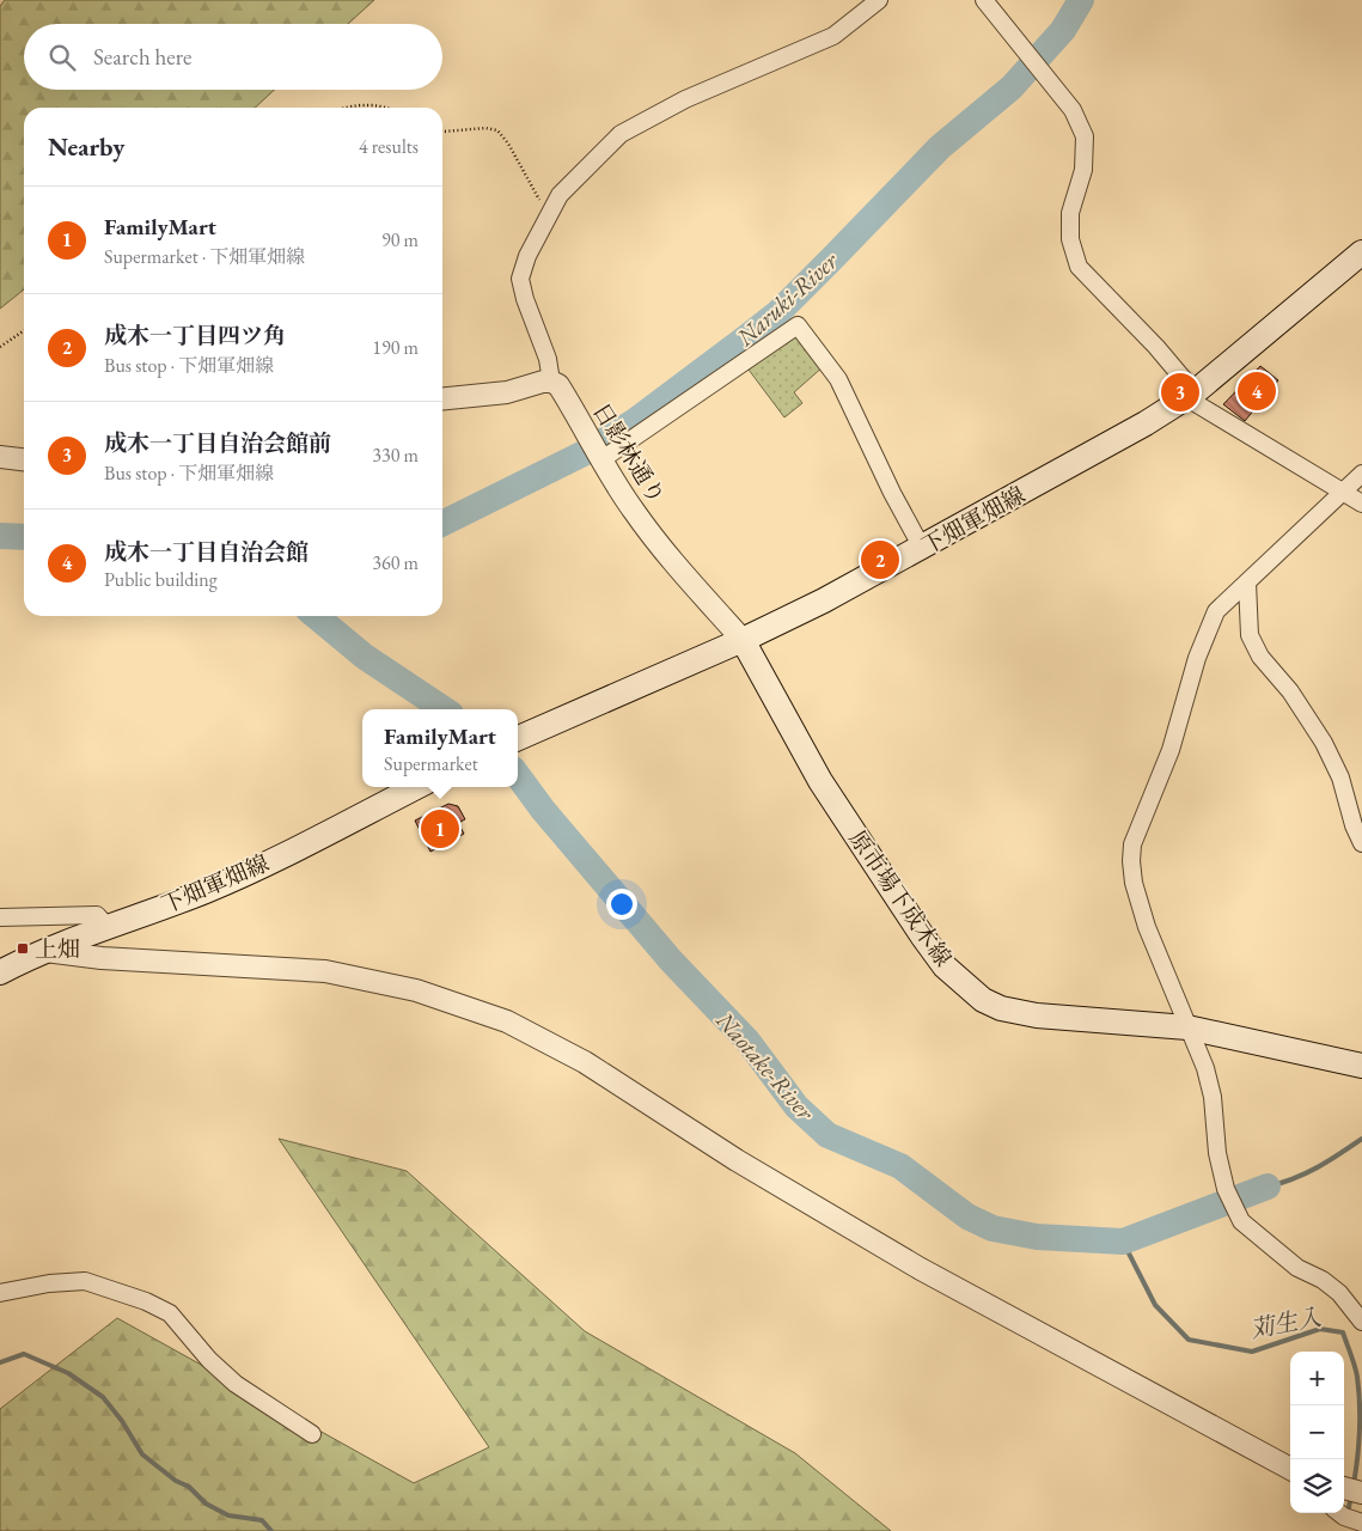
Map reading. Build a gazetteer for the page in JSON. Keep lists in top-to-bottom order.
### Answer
{
  "streets": {
    "main road": ["下畑軍畑線", "原市場下成木線"],
    "street": ["日影林通り"]
  },
  "crossings": [
    ["日影林通り", "下畑軍畑線"],
    ["日影林通り", "原市場下成木線"],
    ["下畑軍畑線", "原市場下成木線"]
  ],
  "water": ["Naruki-River", "Naotake-River", "苅生入"],
  "places": {
    "transit": ["上畑"]
  },
  "page": {
    "search": "Search here",
    "heading": ["Nearby", "4 results"],
    "list": [
      {
        "mark": "1",
        "name": "FamilyMart",
        "note": "Supermarket · 下畑軍畑線",
        "value": "90 m"
      },
      {
        "mark": "2",
        "name": "成木一丁目四ツ角",
        "note": "Bus stop · 下畑軍畑線",
        "value": "190 m"
      },
      {
        "mark": "3",
        "name": "成木一丁目自治会館前",
        "note": "Bus stop · 下畑軍畑線",
        "value": "330 m"
      },
      {
        "mark": "4",
        "name": "成木一丁目自治会館",
        "note": "Public building",
        "value": "360 m"
      }
    ],
    "pins": [
      "4",
      "3",
      "2",
      "1"
    ],
    "popup": ["FamilyMart", "Supermarket"],
    "map_buttons": ["+", "−"]
  }
}
